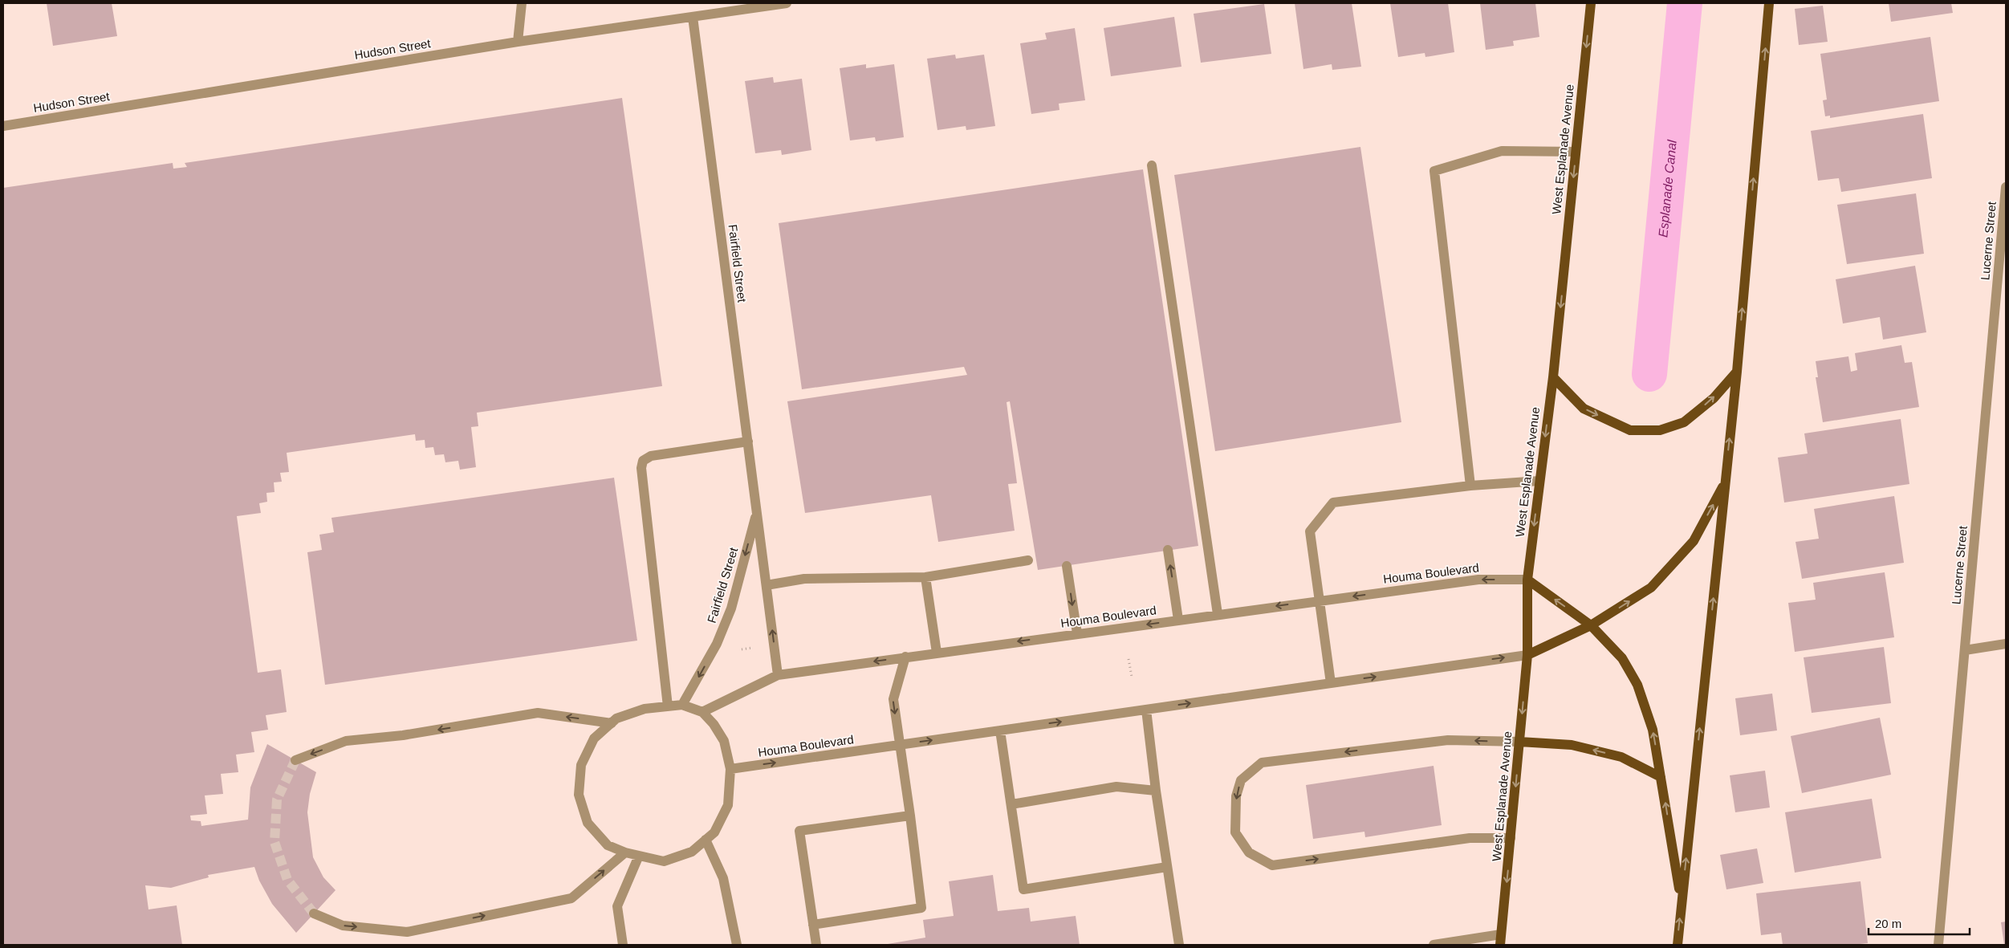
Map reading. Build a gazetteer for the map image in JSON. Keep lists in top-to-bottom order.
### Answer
{
  "streets": {
    "main road": ["West Esplanade Avenue"],
    "street": [
      "Hudson Street",
      "Lucerne Street",
      "Fairfield Street",
      "Houma Boulevard"
    ]
  },
  "crossings": [
    ["Hudson Street", "Fairfield Street"],
    ["West Esplanade Avenue", "Houma Boulevard"],
    ["Fairfield Street", "Houma Boulevard"]
  ],
  "one_way": ["West Esplanade Avenue"],
  "water": ["Esplanade Canal"],
  "scale_bar": "20 m"
}
